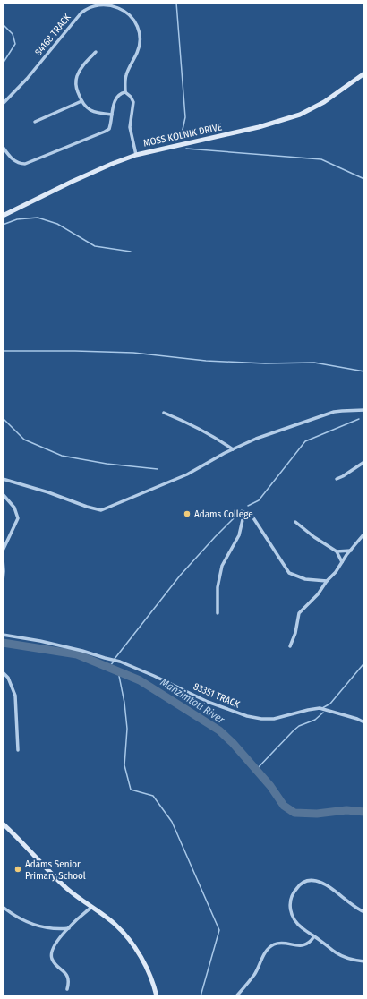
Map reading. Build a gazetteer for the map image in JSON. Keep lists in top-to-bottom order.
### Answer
{
  "streets": {
    "main road": ["MOSS KOLNIK DRIVE"],
    "street": ["84168 TRACK", "83351 TRACK"]
  },
  "water": ["Manzimtoti River"],
  "places": ["Adams College", "Adams Senior Primary School"]
}
